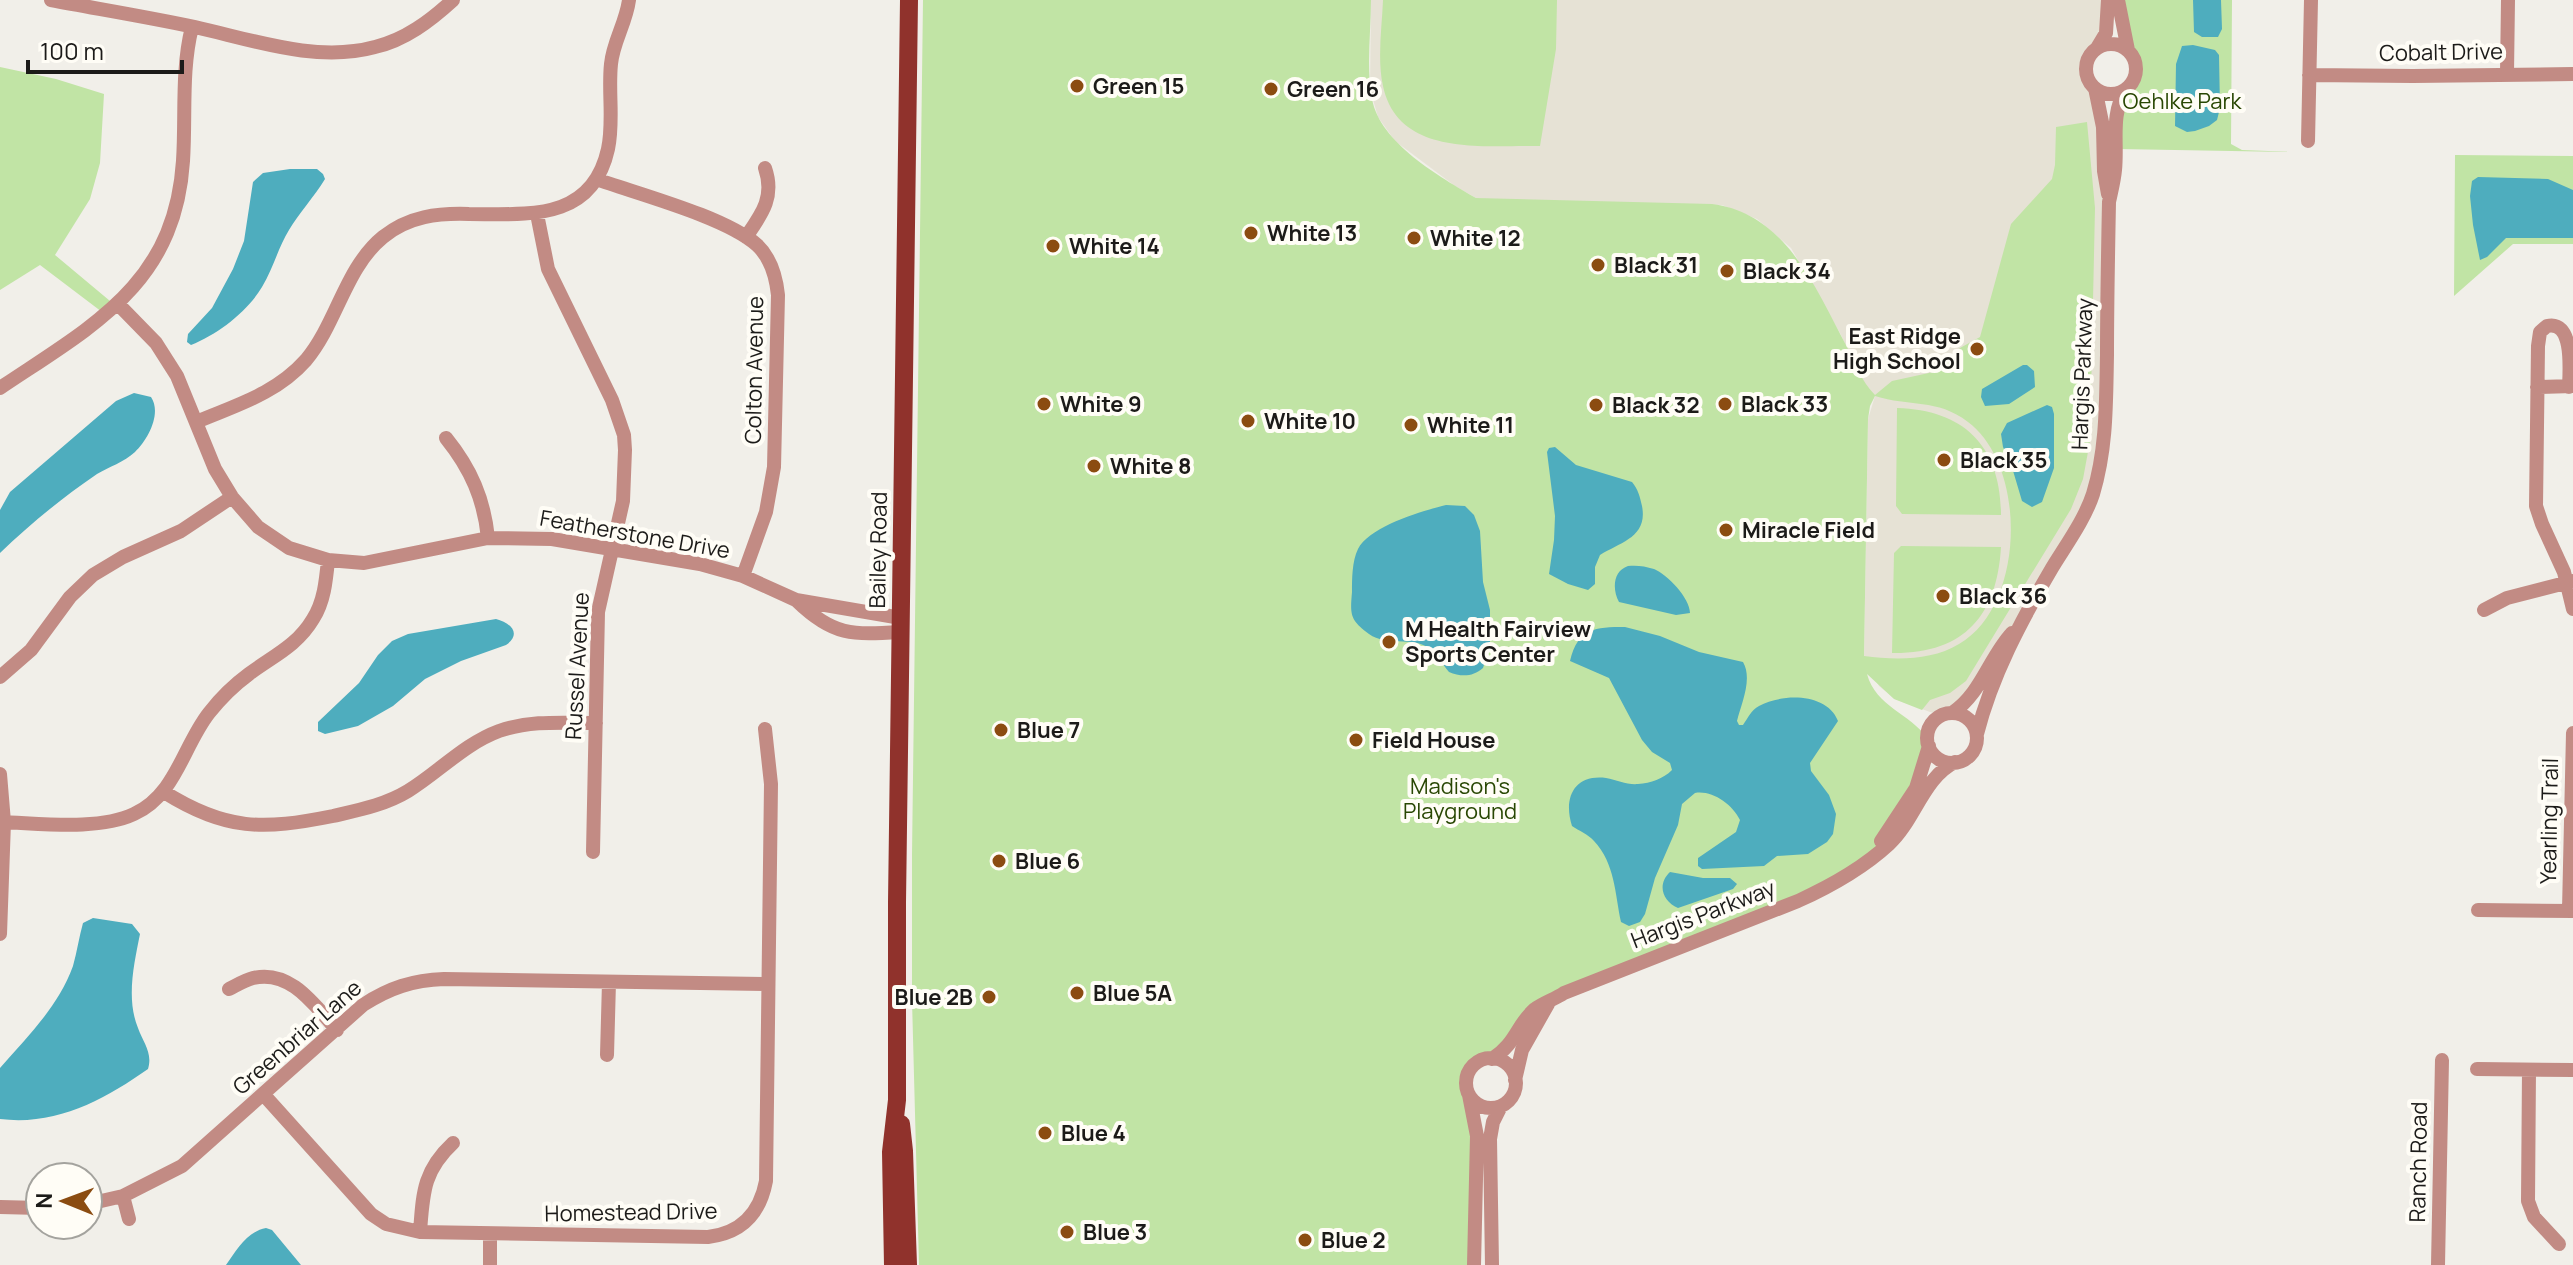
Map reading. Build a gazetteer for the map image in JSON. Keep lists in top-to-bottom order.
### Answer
{
  "streets": {
    "main road": ["Bailey Road"],
    "street": [
      "Cobalt Drive",
      "Colton Avenue",
      "Hargis Parkway",
      "Featherstone Drive",
      "Russel Avenue",
      "Yearling Trail",
      "Greenbriar Lane",
      "Ranch Road",
      "Homestead Drive"
    ]
  },
  "crossings": [
    ["Colton Avenue", "Featherstone Drive"],
    ["Featherstone Drive", "Bailey Road"],
    ["Featherstone Drive", "Russel Avenue"],
    ["Greenbriar Lane", "Homestead Drive"]
  ],
  "parks": ["Oehlke Park", "Madison's Playground"],
  "places": [
    "Green 15",
    "Green 16",
    "White 13",
    "White 12",
    "White 14",
    "Black 31",
    "Black 34",
    "East Ridge High School",
    "White 9",
    "Black 33",
    "Black 32",
    "White 10",
    "White 11",
    "Black 35",
    "White 8",
    "Miracle Field",
    "Black 36",
    "M Health Fairview Sports Center",
    "Blue 7",
    "Field House",
    "Blue 6",
    "Blue 5A",
    "Blue 2B",
    "Blue 4",
    "Blue 3",
    "Blue 2"
  ],
  "scale_bar": "100 m",
  "north": "left"
}
